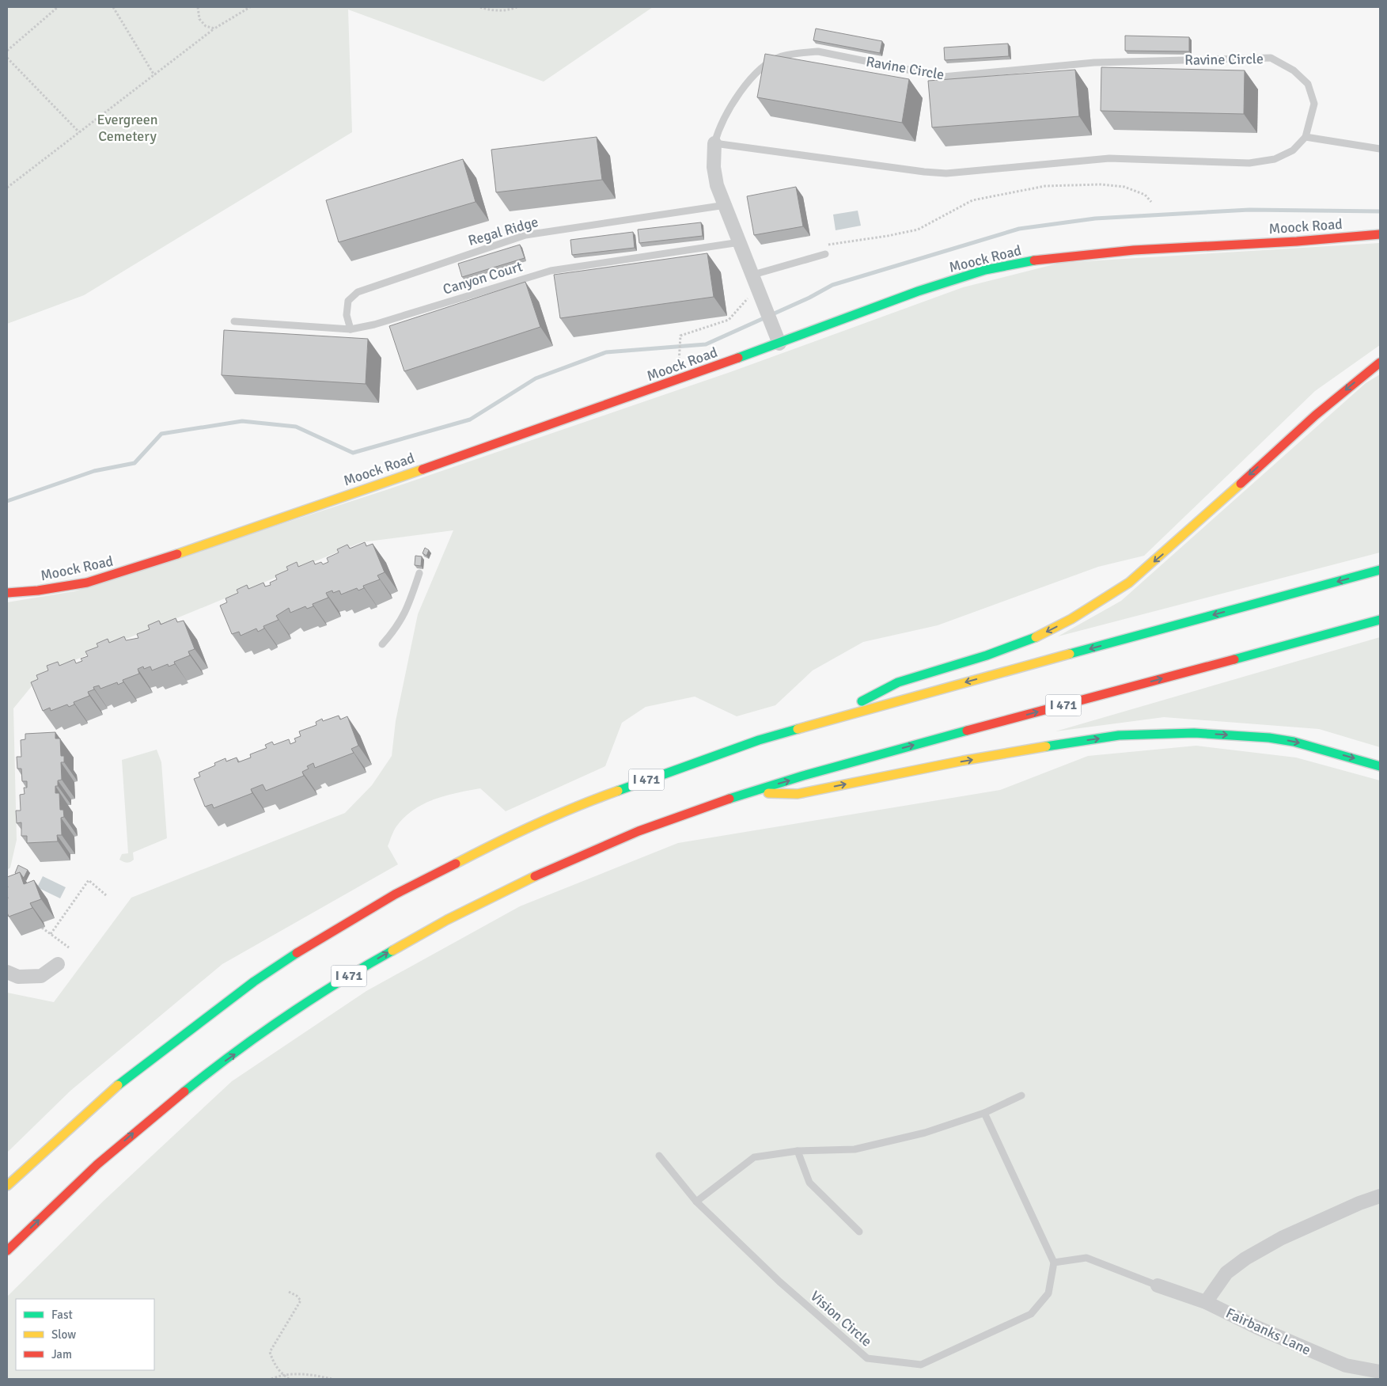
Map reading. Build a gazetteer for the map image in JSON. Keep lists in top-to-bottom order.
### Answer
{
  "streets": {
    "main road": ["Moock Road", "I 471"],
    "street": ["Ravine Circle", "Fairbanks Lane"],
    "lane": ["Regal Ridge", "Canyon Court", "Vision Circle"]
  },
  "crossings": [
    ["Ravine Circle", "Moock Road"],
    ["Ravine Circle", "Regal Ridge"],
    ["Ravine Circle", "Canyon Court"],
    ["Regal Ridge", "Canyon Court"]
  ],
  "parks": ["Evergreen Cemetery"],
  "legend": ["Fast", "Slow", "Jam"]
}
